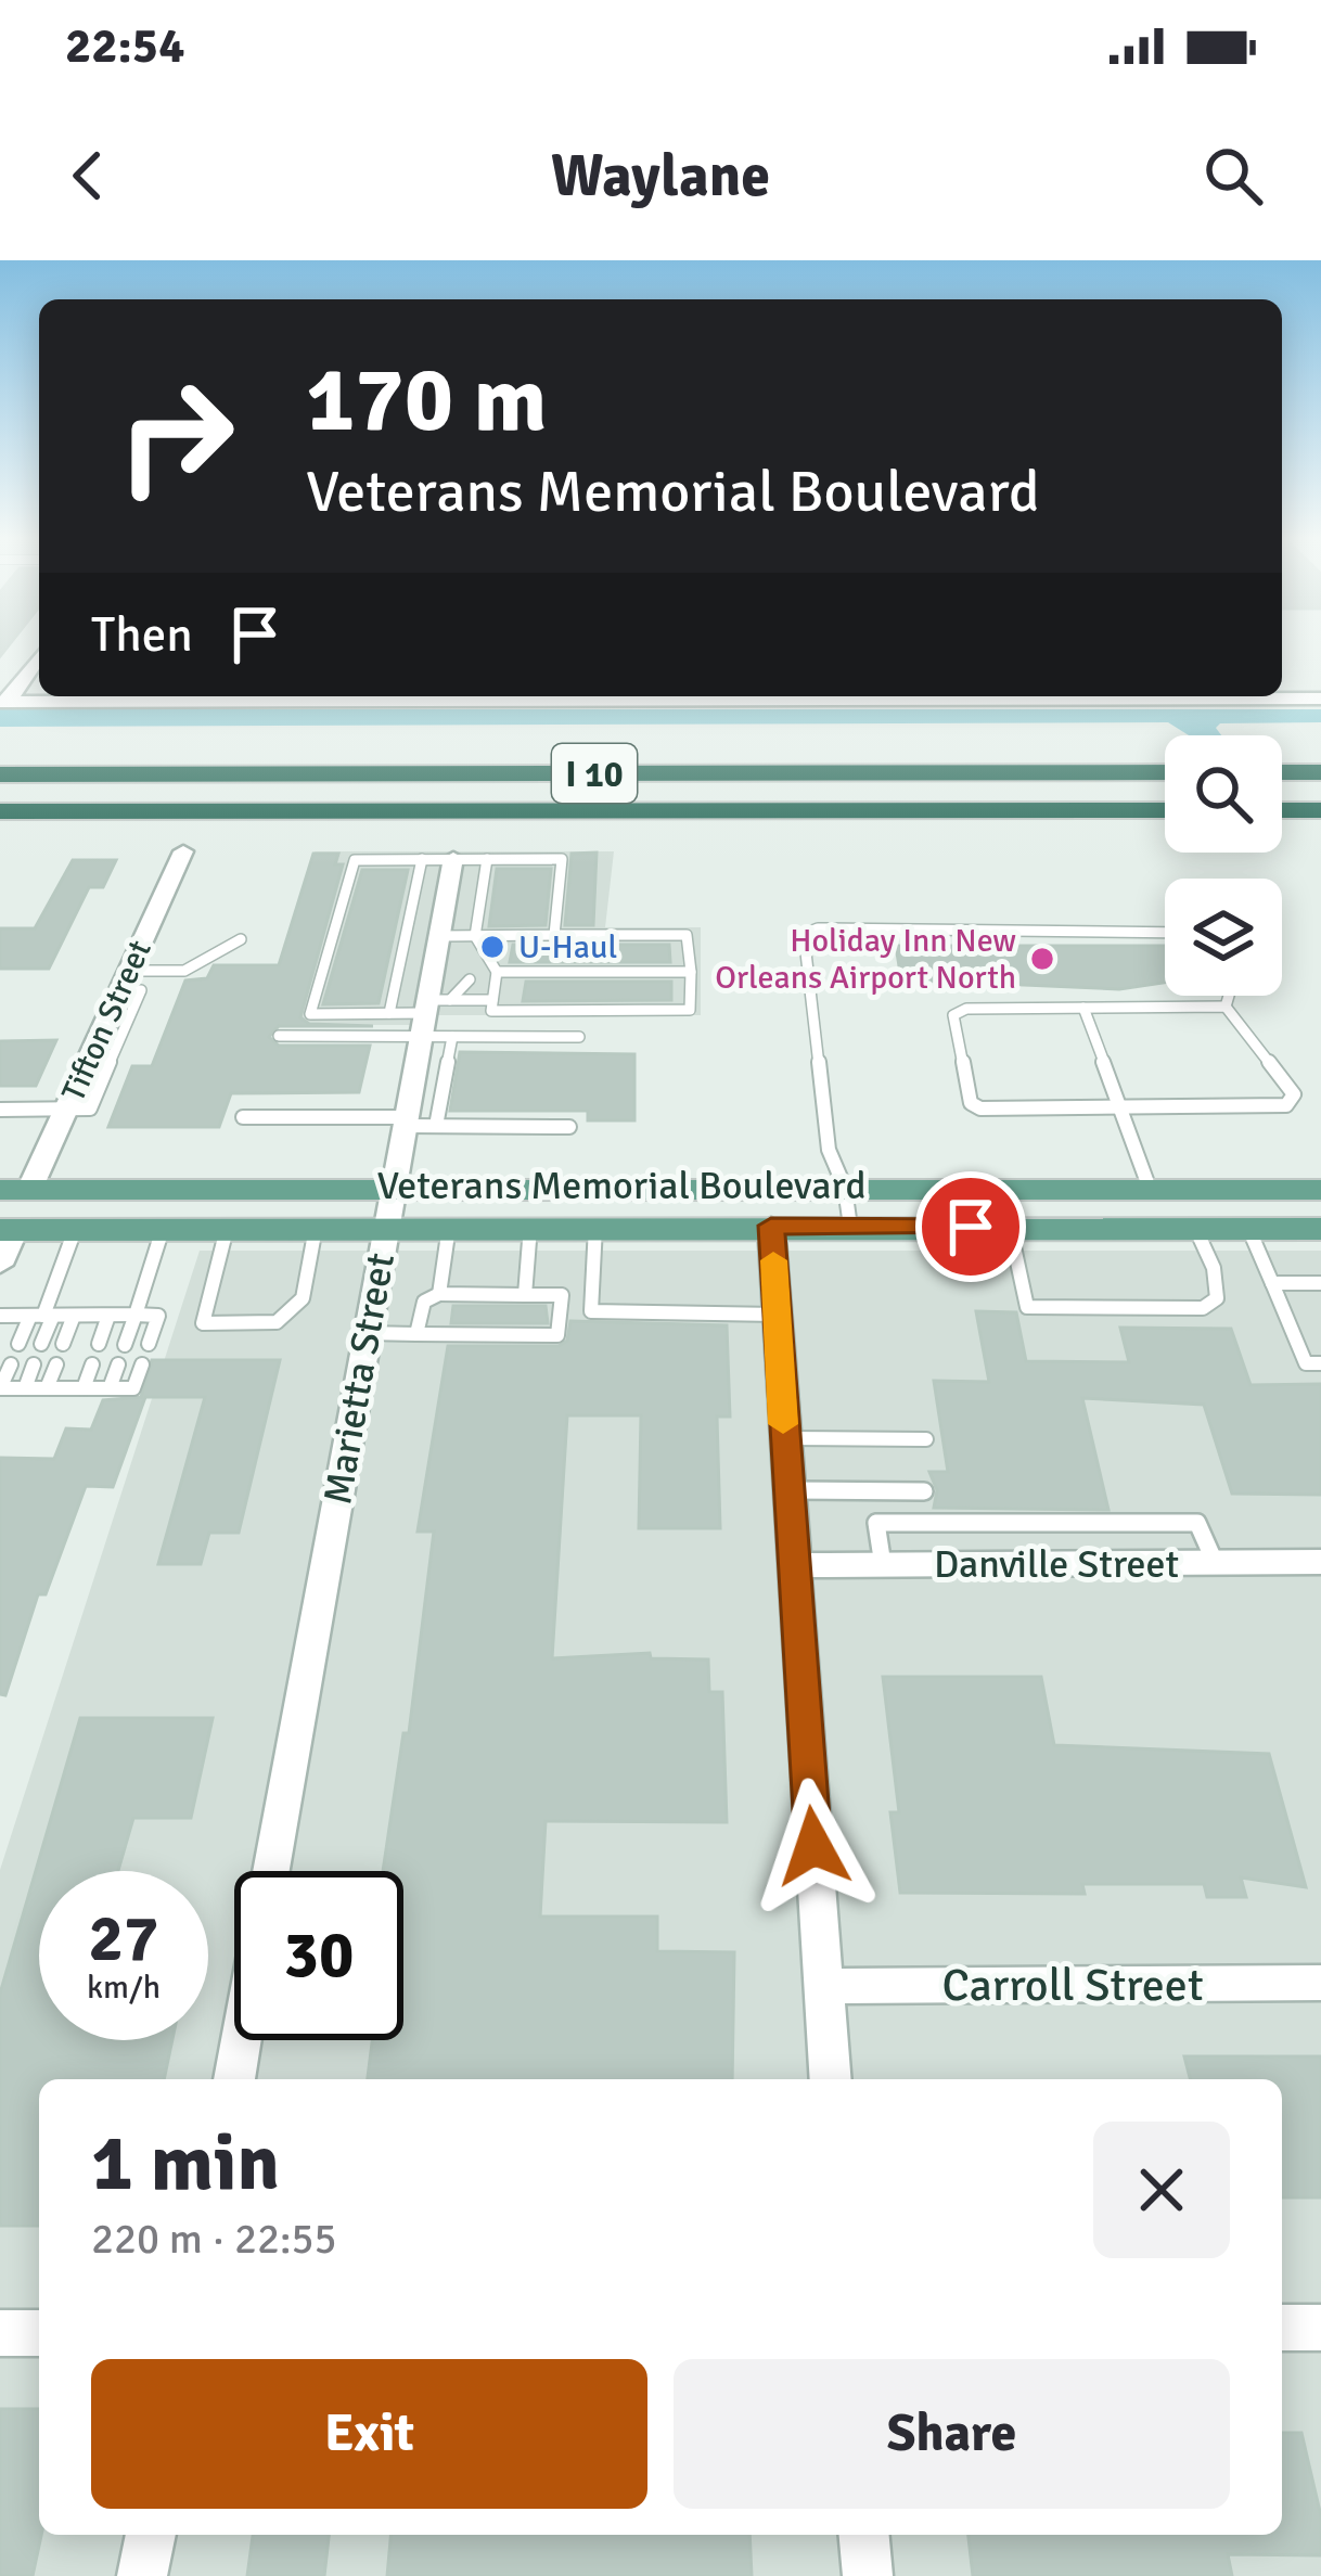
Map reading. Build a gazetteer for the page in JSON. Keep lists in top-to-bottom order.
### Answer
{
  "streets": {
    "highway": ["I 10"],
    "main road": ["Veterans Memorial Boulevard"],
    "street": [
      "Tifton Street",
      "Marietta Street",
      "Danville Street",
      "Carroll Street"
    ]
  },
  "crossings": [
    ["Tifton Street", "Veterans Memorial Boulevard"],
    ["Veterans Memorial Boulevard", "Marietta Street"]
  ],
  "places": ["U-Haul", "Holiday Inn New Orleans Airport North"],
  "page": {
    "status": "22:54",
    "header": "Waylane",
    "turn": ["170 m", "Veterans Memorial Boulevard"],
    "then": "Then",
    "speed": "27 km/h",
    "limit": "30",
    "heading": ["1 min", "220 m · 22:55"],
    "buttons": ["Exit", "Share"]
  }
}
